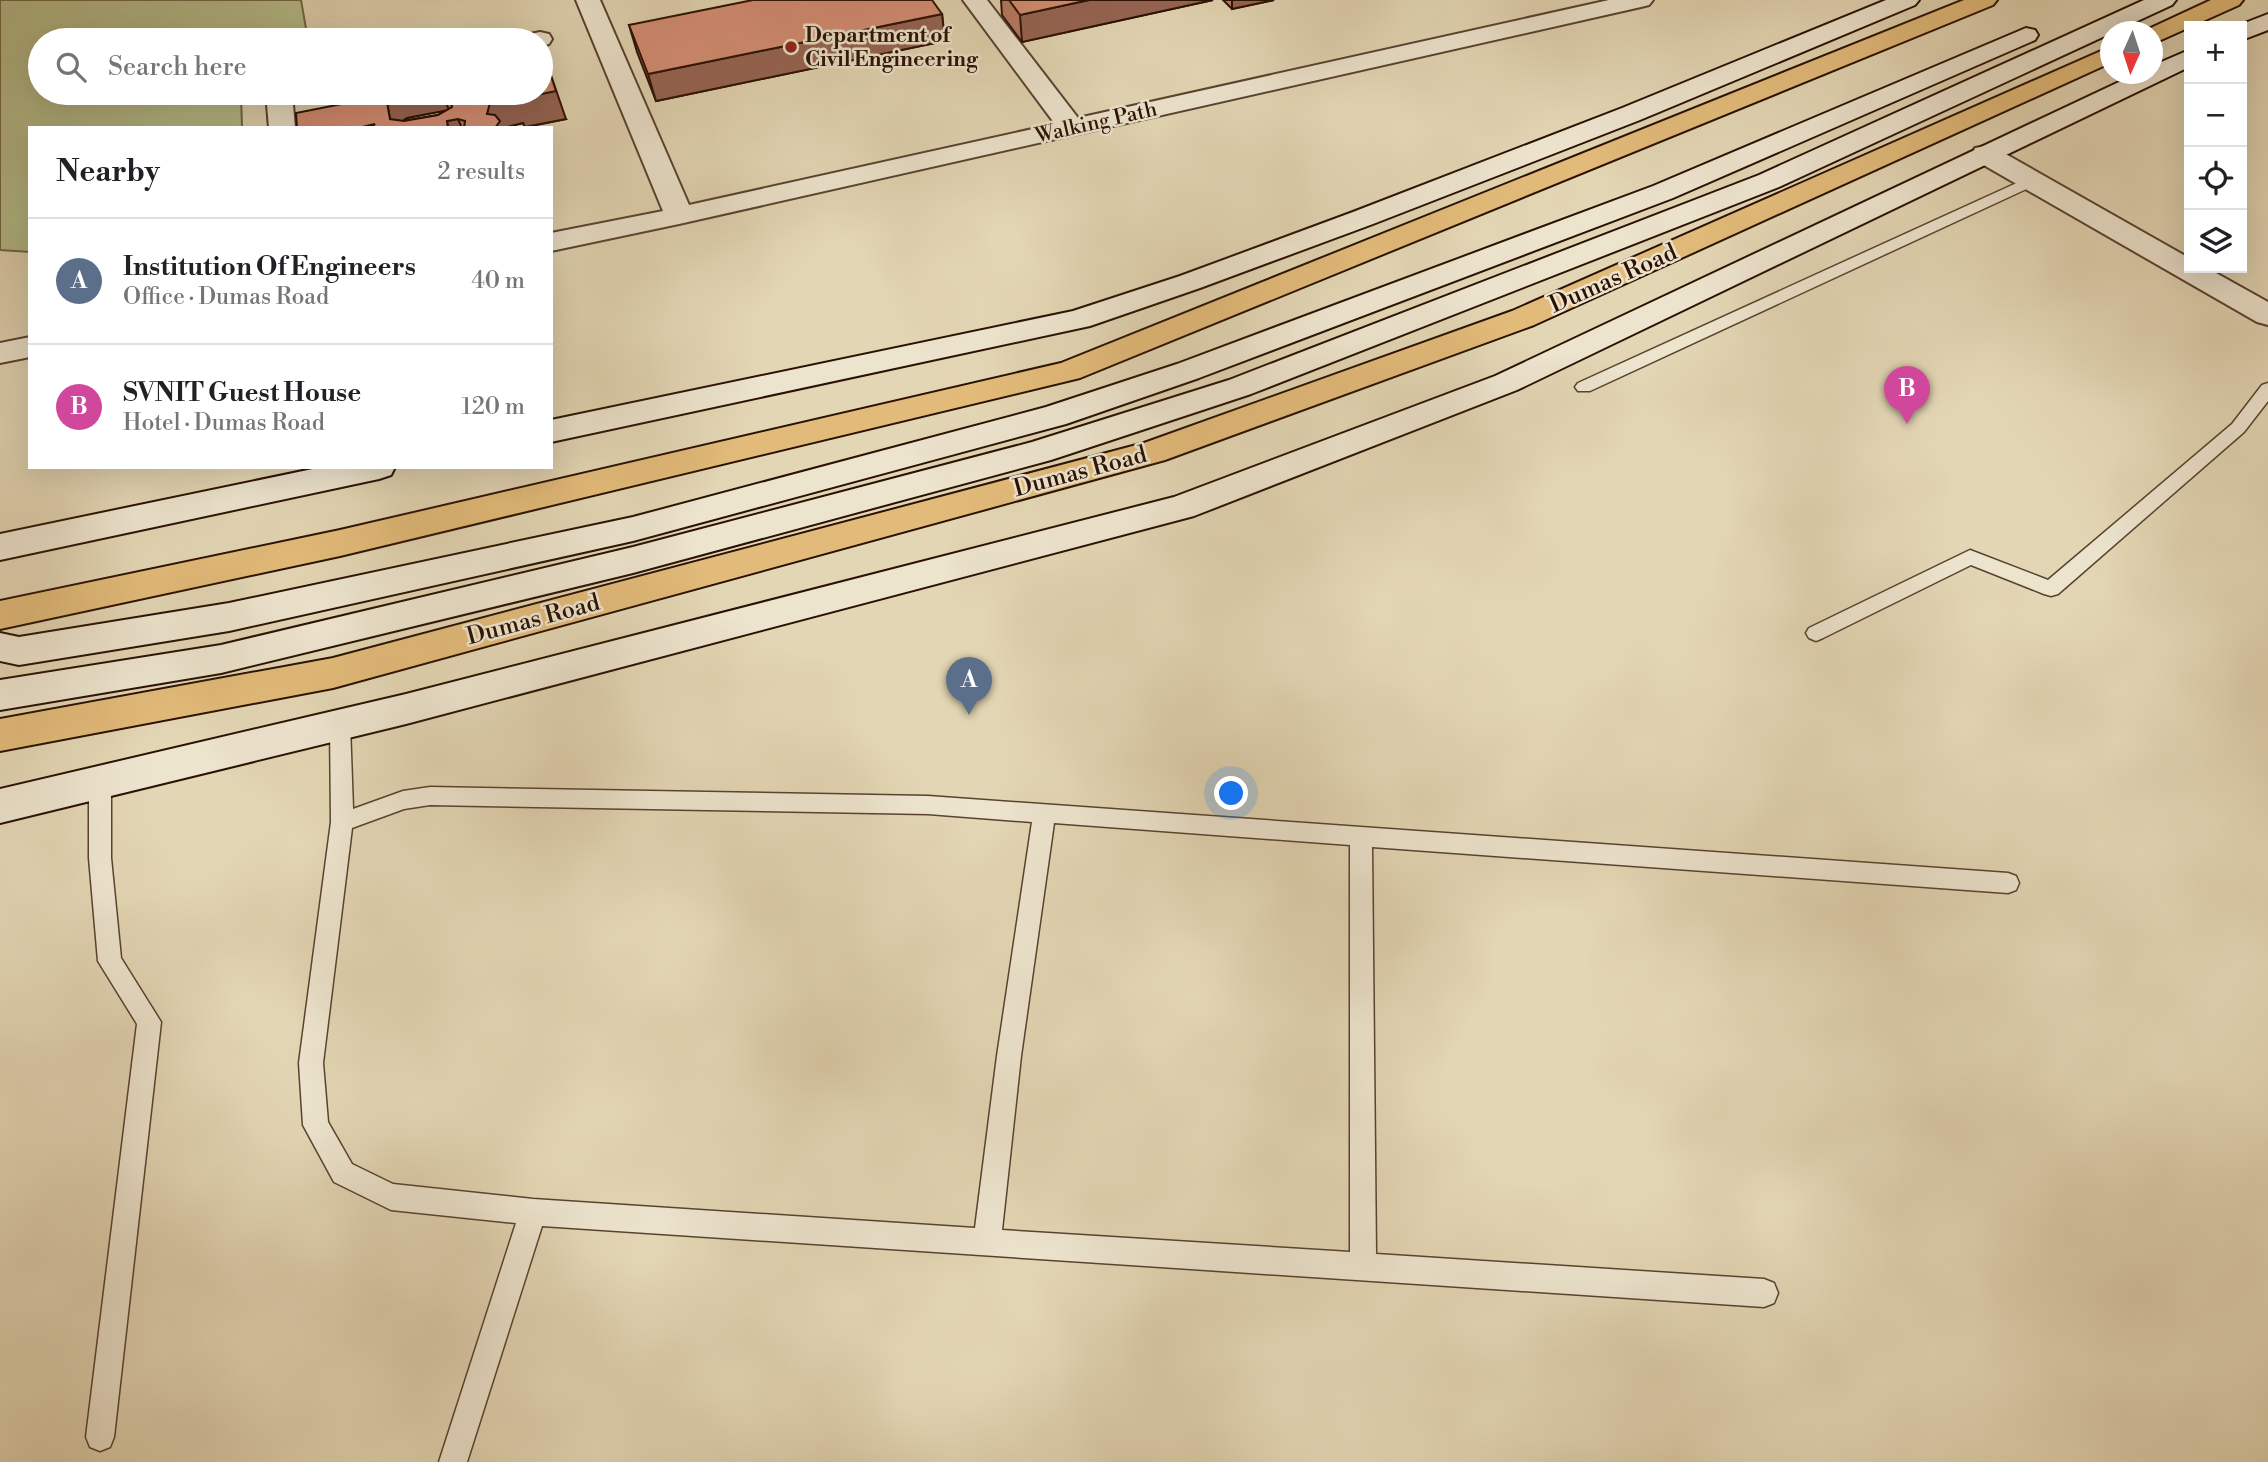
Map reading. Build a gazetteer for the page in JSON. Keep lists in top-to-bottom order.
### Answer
{
  "streets": {
    "main road": ["Dumas Road"],
    "street": ["Walking Path"]
  },
  "places": ["Department of Civil Engineering"],
  "north": "bottom",
  "page": {
    "map_buttons": ["+", "−"],
    "search": "Search here",
    "heading": ["Nearby", "2 results"],
    "list": [
      {
        "mark": "A",
        "name": "Institution Of Engineers",
        "note": "Office · Dumas Road",
        "value": "40 m"
      },
      {
        "mark": "B",
        "name": "SVNIT Guest House",
        "note": "Hotel · Dumas Road",
        "value": "120 m"
      }
    ],
    "pins": ["B", "A"]
  }
}
